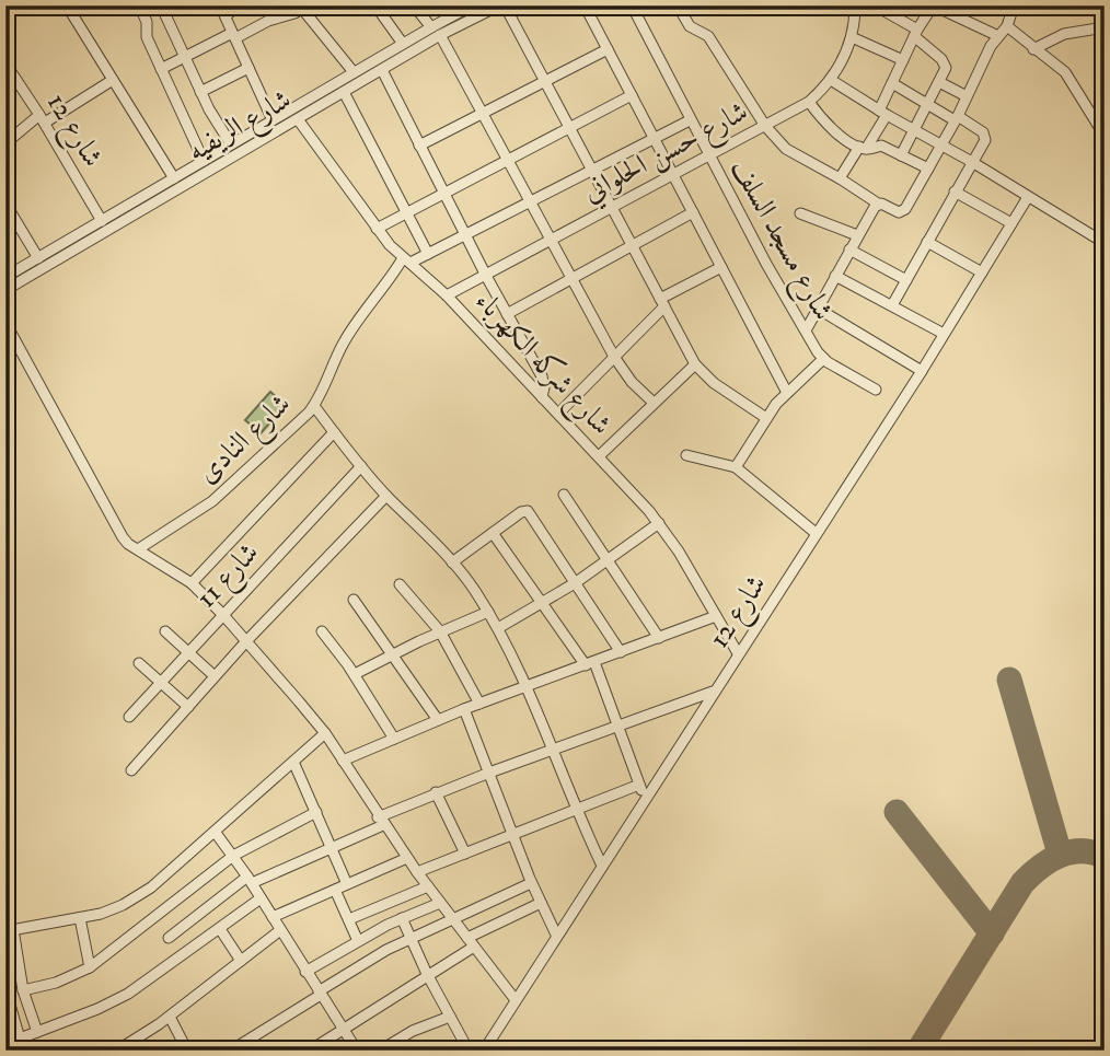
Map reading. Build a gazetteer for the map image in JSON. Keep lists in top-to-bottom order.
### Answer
{
  "streets": {
    "street": [
      "شارع الريفيه",
      "شارع 12",
      "شارع حسن الحلواني",
      "شارع مسجد السلف",
      "شارع شركه الكهرباء",
      "شارع النادى",
      "شارع 11"
    ]
  },
  "crossings": [
    ["شارع الريفيه", "شارع 12"],
    ["شارع الريفيه", "شارع شركه الكهرباء"],
    ["شارع 12", "شارع شركه الكهرباء"],
    ["شارع حسن الحلواني", "شارع مسجد السلف"],
    ["شارع حسن الحلواني", "شارع شركه الكهرباء"],
    ["شارع شركه الكهرباء", "شارع النادى"]
  ]
}
